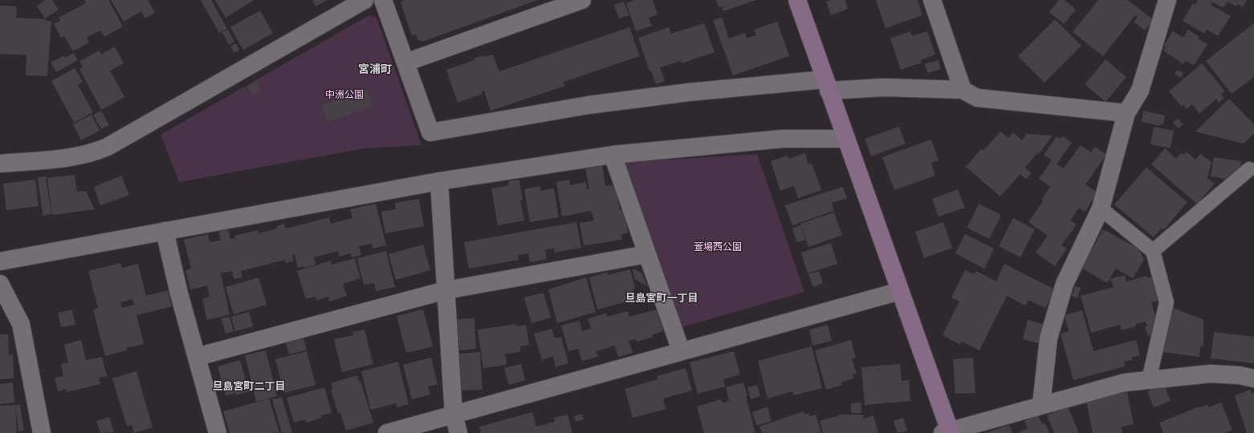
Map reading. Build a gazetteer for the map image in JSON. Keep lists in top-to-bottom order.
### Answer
{
  "districts": ["宮浦町", "旦島宮町一丁目", "旦島宮町二丁目"],
  "parks": ["中洲公園", "萱場西公園"]
}
